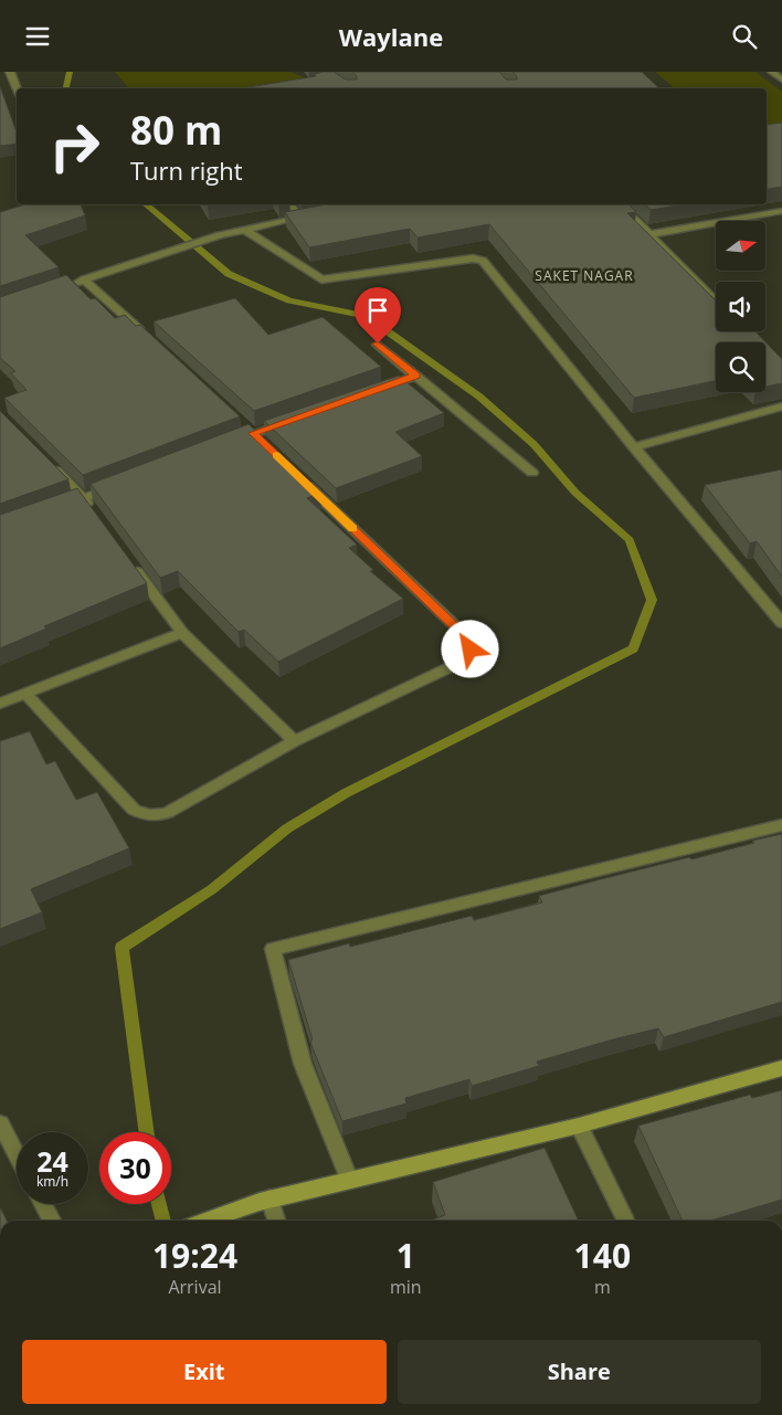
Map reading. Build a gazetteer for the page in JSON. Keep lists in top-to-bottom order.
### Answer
{
  "districts": ["SAKET NAGAR"],
  "north": "right",
  "page": {
    "header": "Waylane",
    "turn": ["80 m", "Turn right"],
    "speed": "24 km/h",
    "limit": "30",
    "eta": [
      "19:24",
      "Arrival",
      "1",
      "min",
      "140",
      "m"
    ],
    "buttons": ["Exit", "Share"]
  }
}
